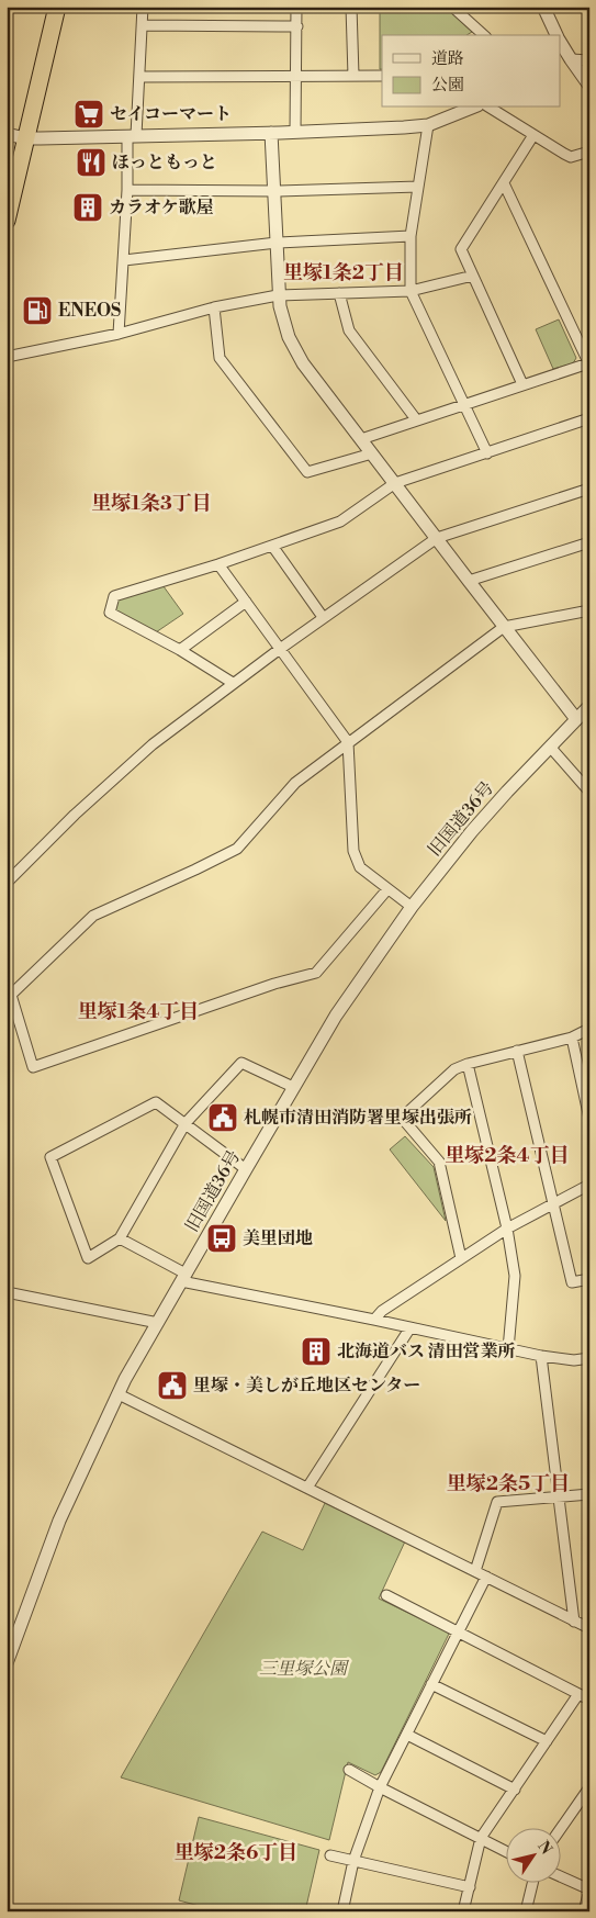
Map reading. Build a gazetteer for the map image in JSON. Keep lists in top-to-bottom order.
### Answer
{
  "streets": {
    "street": ["旧国道36号"]
  },
  "districts": [
    "里塚1条2丁目",
    "里塚1条3丁目",
    "里塚1条4丁目",
    "里塚2条4丁目",
    "里塚2条5丁目",
    "里塚2条6丁目"
  ],
  "parks": ["三里塚公園"],
  "places": {
    "supermarket": ["セイコーマート"],
    "restaurant": ["ほっともっと"],
    "building": ["カラオケ歌屋", "北海道バス 清田営業所"],
    "fuel station": ["ENEOS"],
    "public building": ["札幌市清田消防署里塚出張所", "里塚・美しが丘地区センター"],
    "bus stop": ["美里団地"]
  },
  "legend": ["道路", "公園"],
  "north": "top right"
}
